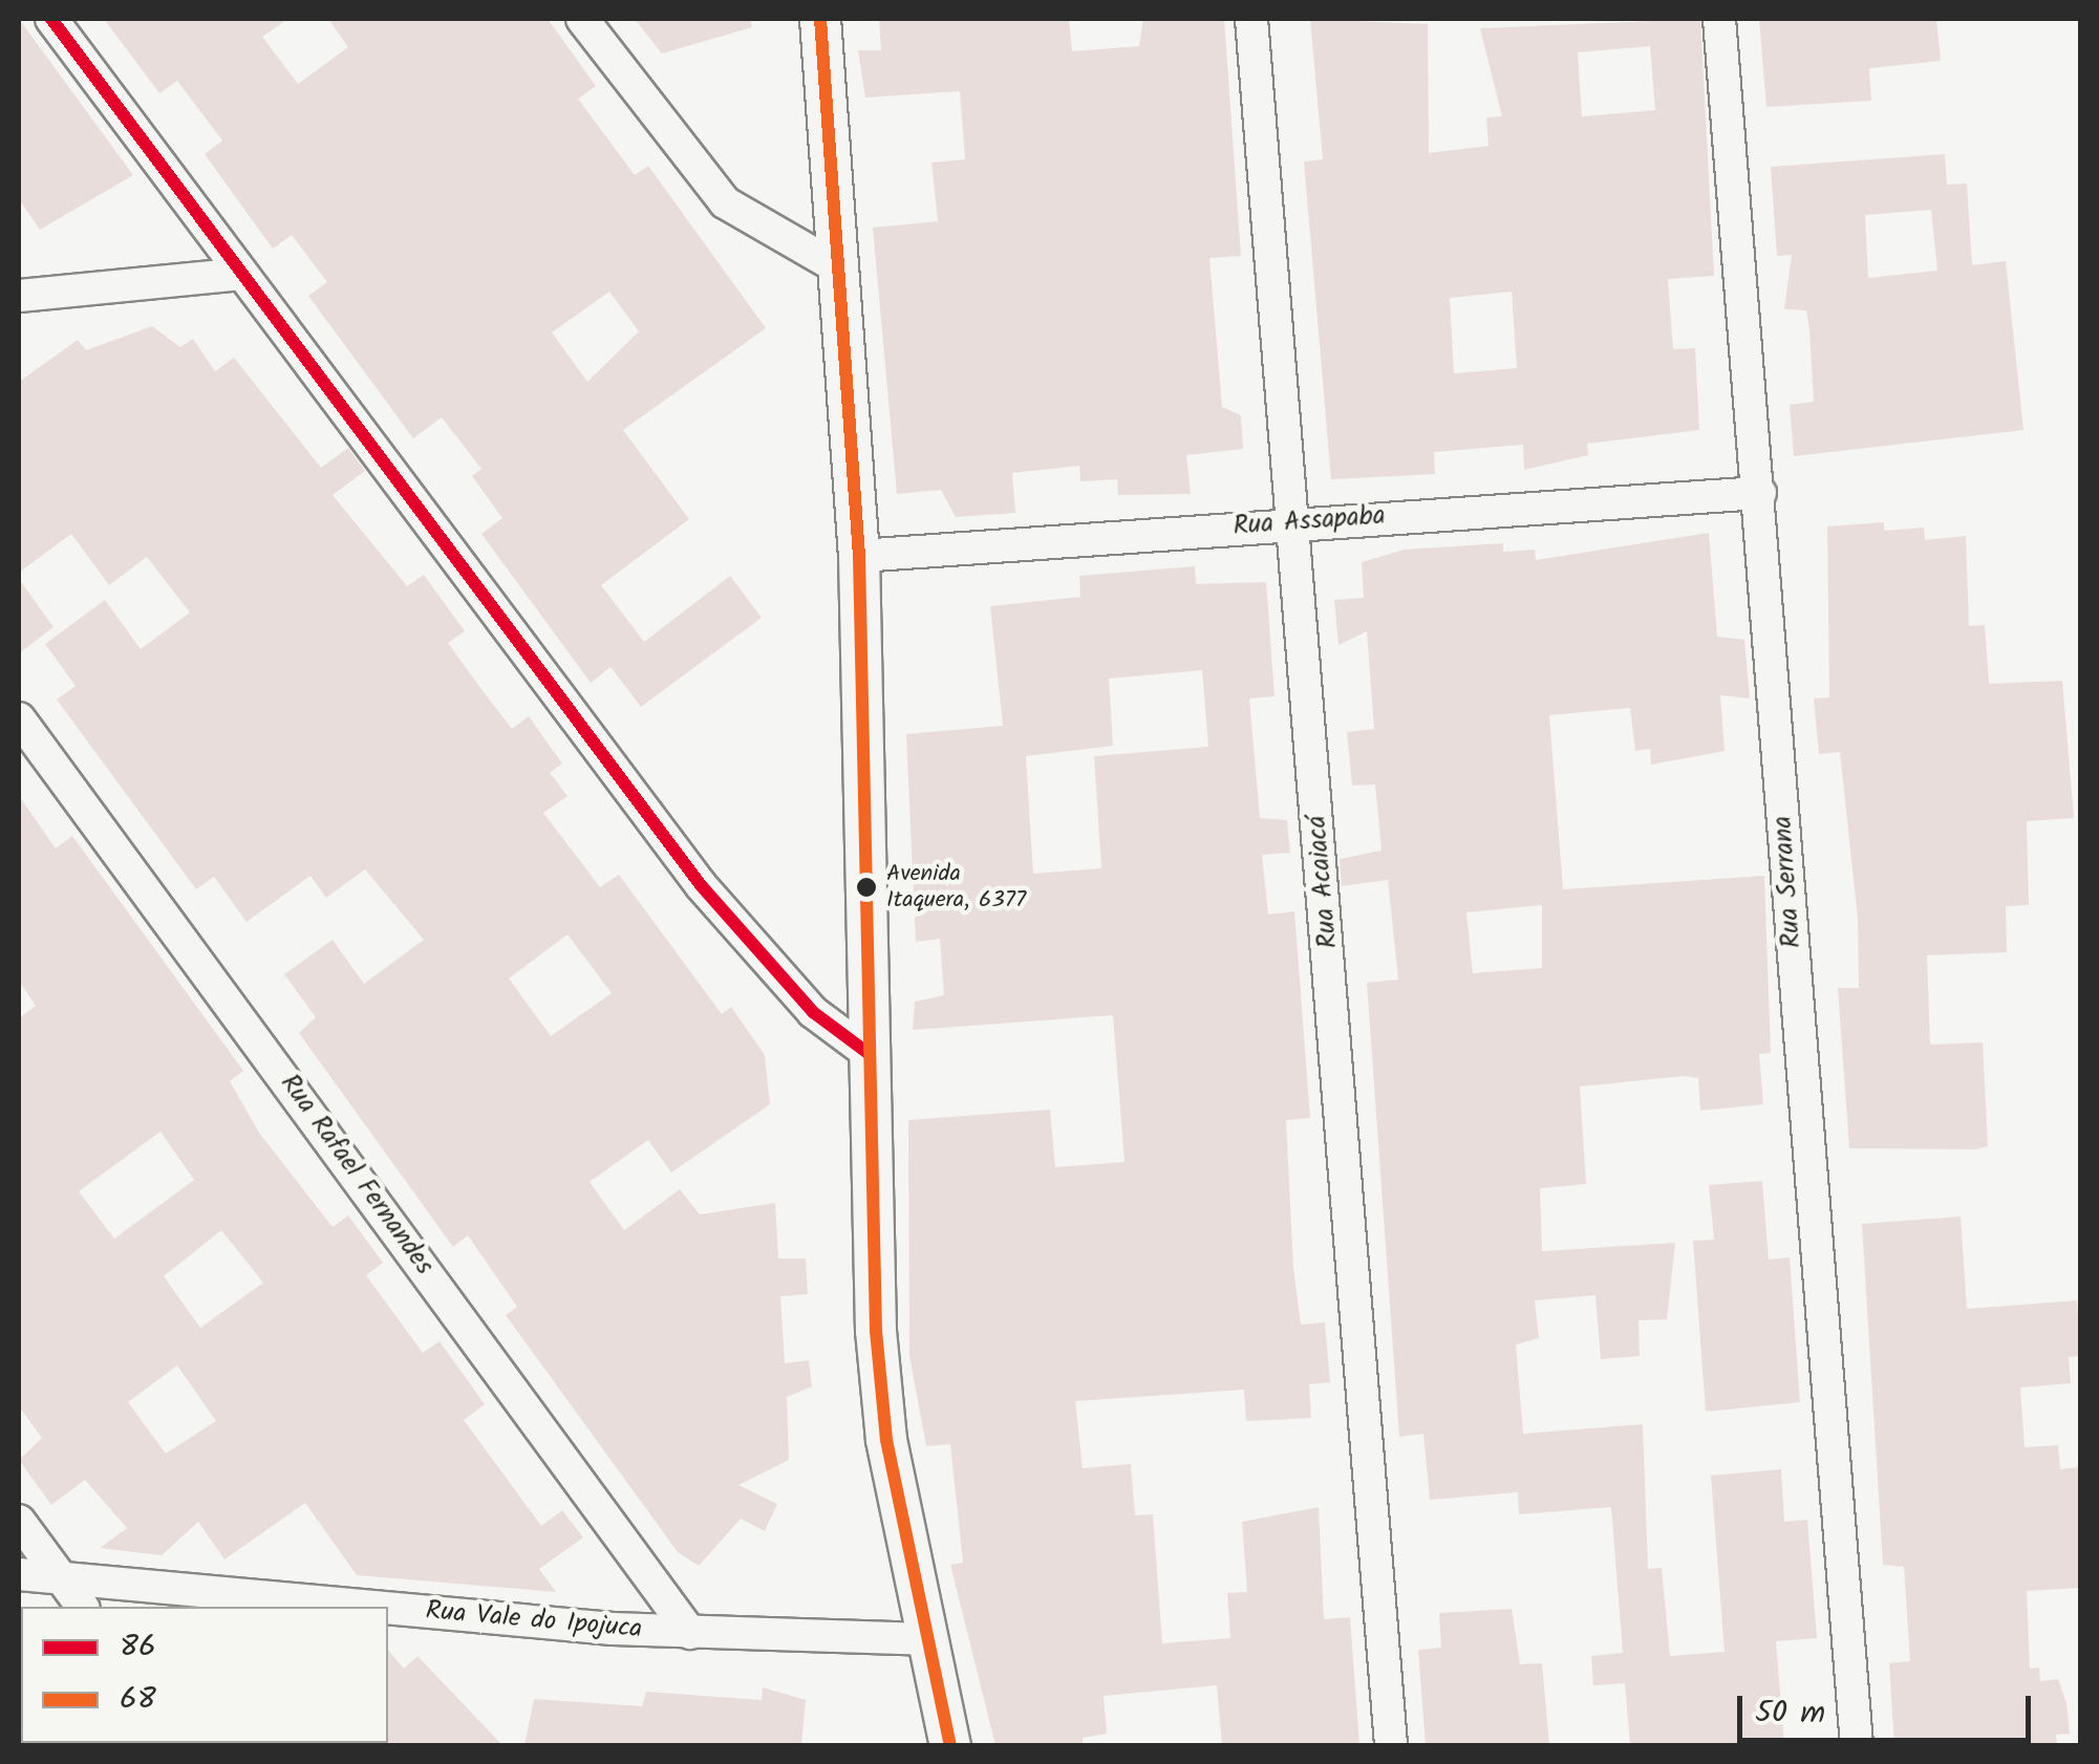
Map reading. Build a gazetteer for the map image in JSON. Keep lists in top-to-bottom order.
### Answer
{
  "streets": {
    "street": [
      "Rua Assapaba",
      "Rua Acaiacá",
      "Rua Serrana",
      "Rua Rafael Fernandes",
      "Rua Vale do Ipojuca"
    ]
  },
  "crossings": [
    ["Rua Assapaba", "Rua Acaiacá"],
    ["Rua Assapaba", "Rua Serrana"],
    ["Rua Rafael Fernandes", "Rua Vale do Ipojuca"]
  ],
  "places": ["Avenida Itaquera, 6377"],
  "lines": ["transit line 86", "transit line 68"],
  "legend": ["86", "68"],
  "scale_bar": "50 m"
}
